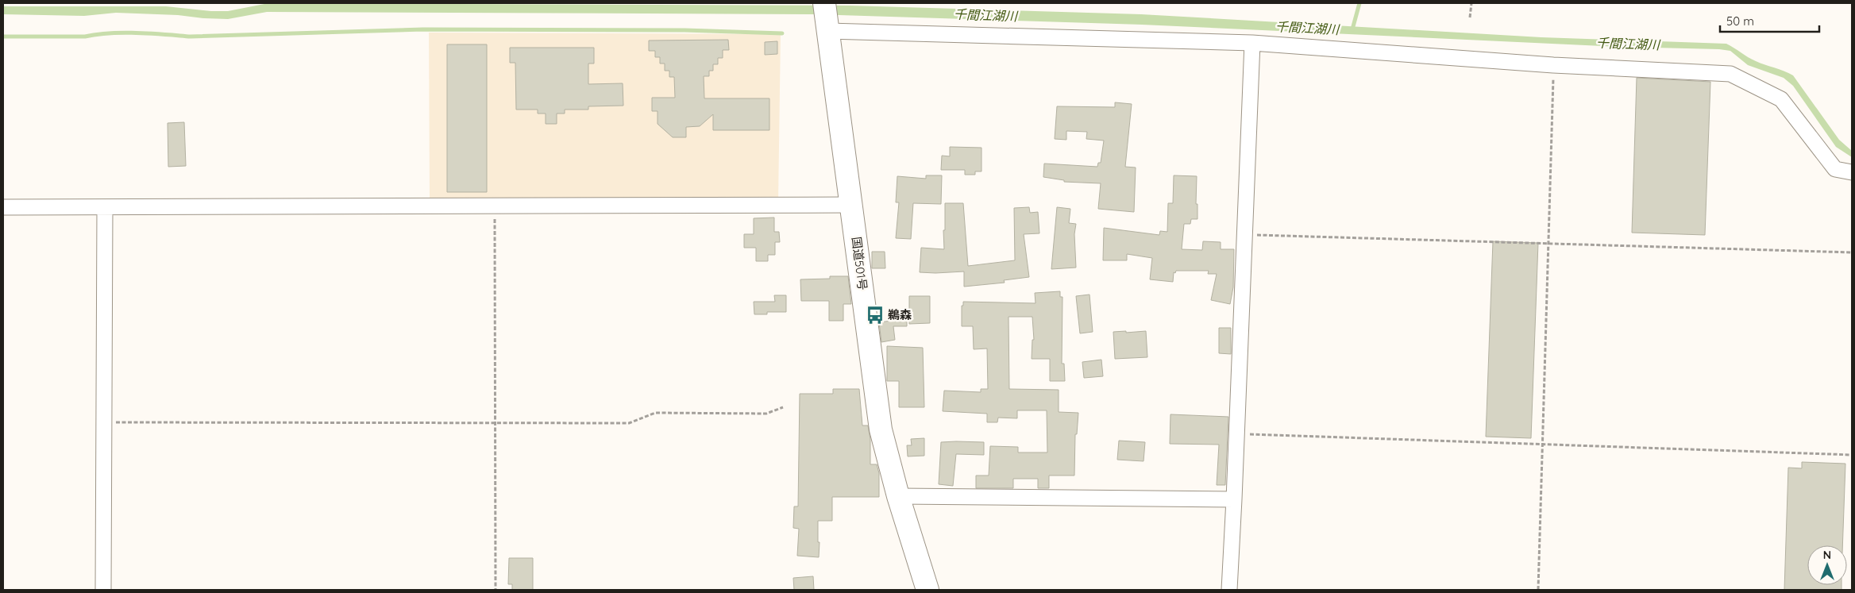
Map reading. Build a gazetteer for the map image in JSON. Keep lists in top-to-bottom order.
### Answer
{
  "streets": {
    "highway": ["国道501号"]
  },
  "water": ["千間江湖川"],
  "places": {
    "bus stop": ["鵜森"]
  },
  "scale_bar": "50 m",
  "north": "top"
}
